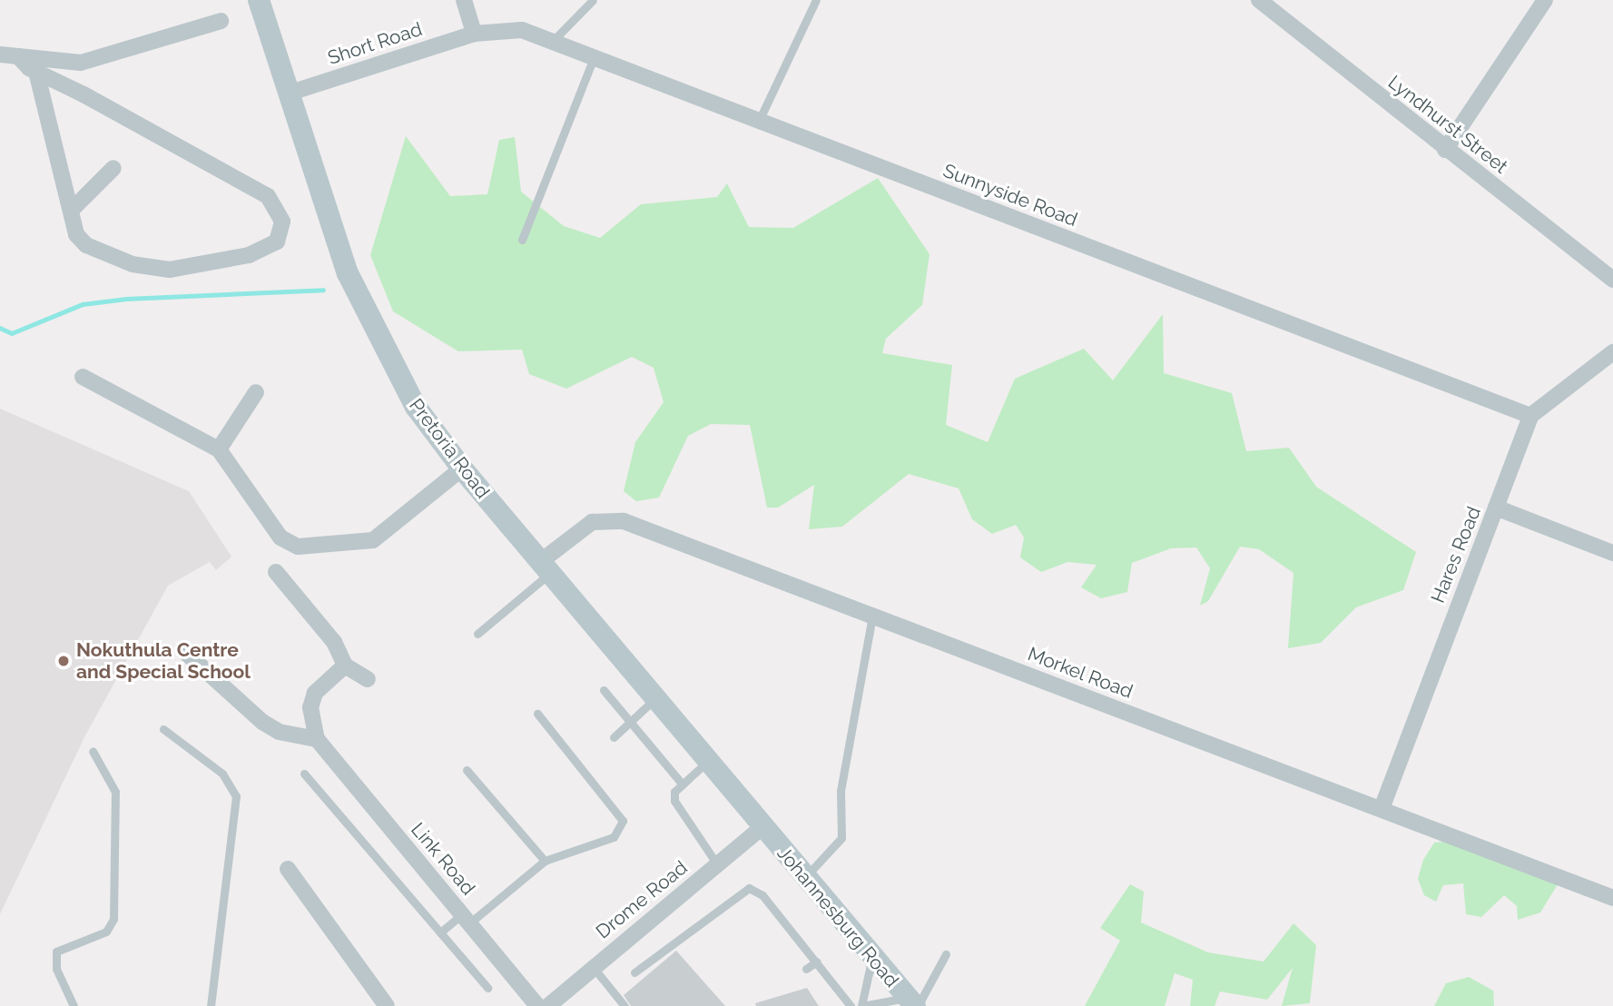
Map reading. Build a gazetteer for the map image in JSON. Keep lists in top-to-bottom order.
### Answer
{
  "streets": {
    "main road": ["Pretoria Road", "Johannesburg Road"],
    "street": [
      "Short Road",
      "Lyndhurst Street",
      "Sunnyside Road",
      "Hares Road",
      "Morkel Road",
      "Link Road",
      "Drome Road"
    ]
  },
  "crossings": [
    ["Short Road", "Sunnyside Road"],
    ["Short Road", "Pretoria Road"],
    ["Sunnyside Road", "Hares Road"],
    ["Pretoria Road", "Morkel Road"],
    ["Pretoria Road", "Drome Road"],
    ["Pretoria Road", "Johannesburg Road"],
    ["Hares Road", "Morkel Road"],
    ["Drome Road", "Johannesburg Road"]
  ],
  "places": ["Nokuthula Centre and Special School"]
}
